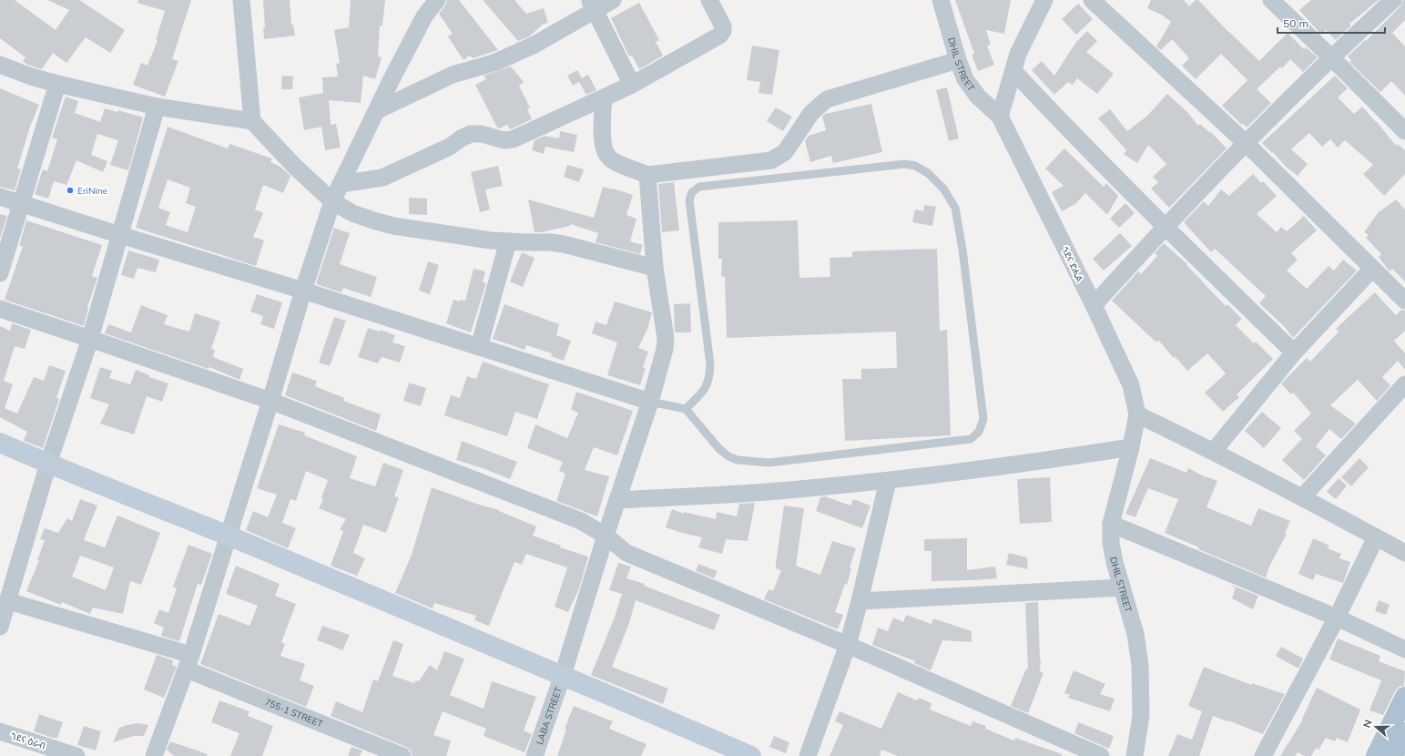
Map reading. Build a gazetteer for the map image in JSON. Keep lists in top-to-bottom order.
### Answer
{
  "streets": {
    "street": [
      "DHIL STREET",
      "ጎደና ድሒል",
      "755-1 STREET",
      "LABA STREET",
      "ጎደና ዕራብ"
    ]
  },
  "crossings": [
    ["DHIL STREET", "ጎደና ድሒል"]
  ],
  "places": ["EriNine"],
  "scale_bar": "50 m",
  "north": "left"
}
